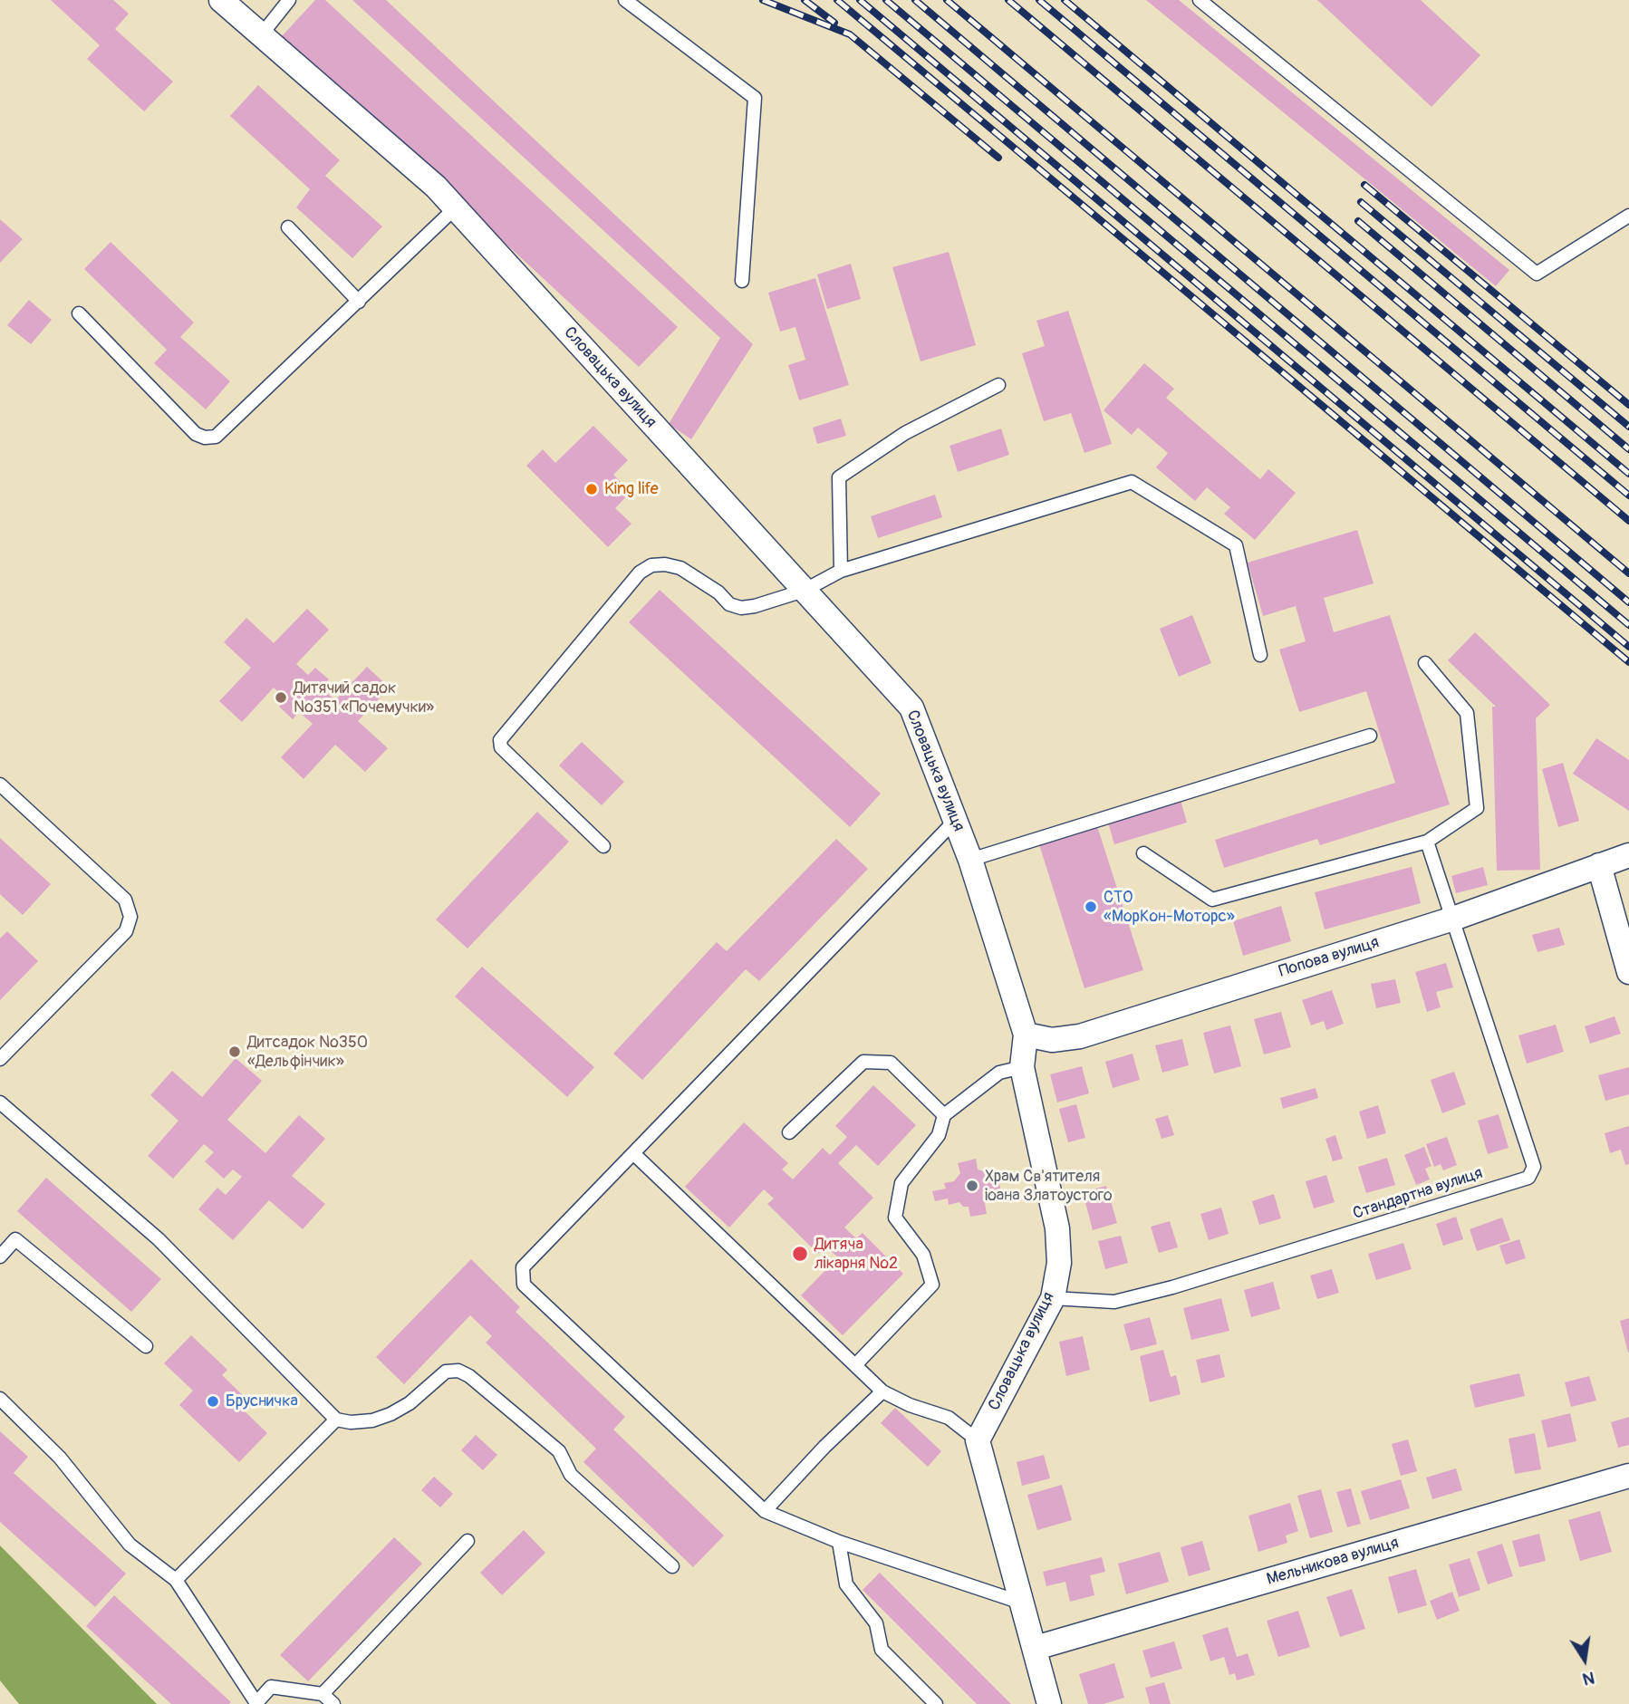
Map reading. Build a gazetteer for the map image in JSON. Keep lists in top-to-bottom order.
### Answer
{
  "streets": {
    "street": ["Словацька вулиця", "Попова вулиця", "Мельникова вулиця"],
    "lane": ["Стандартна вулиця"]
  },
  "crossings": [
    ["Словацька вулиця", "Попова вулиця"],
    ["Словацька вулиця", "Стандартна вулиця"],
    ["Попова вулиця", "Стандартна вулиця"]
  ],
  "places": [
    "King life",
    "Дитячий садок №351 «Почемучки»",
    "СТО «МорКон-Моторс»",
    "Дитсадок №350 «Дельфінчик»",
    "Храм Св'ятителя іоана Златоустого",
    "Дитяча лікарня №2",
    "Брусничка"
  ],
  "north": "bottom"
}
